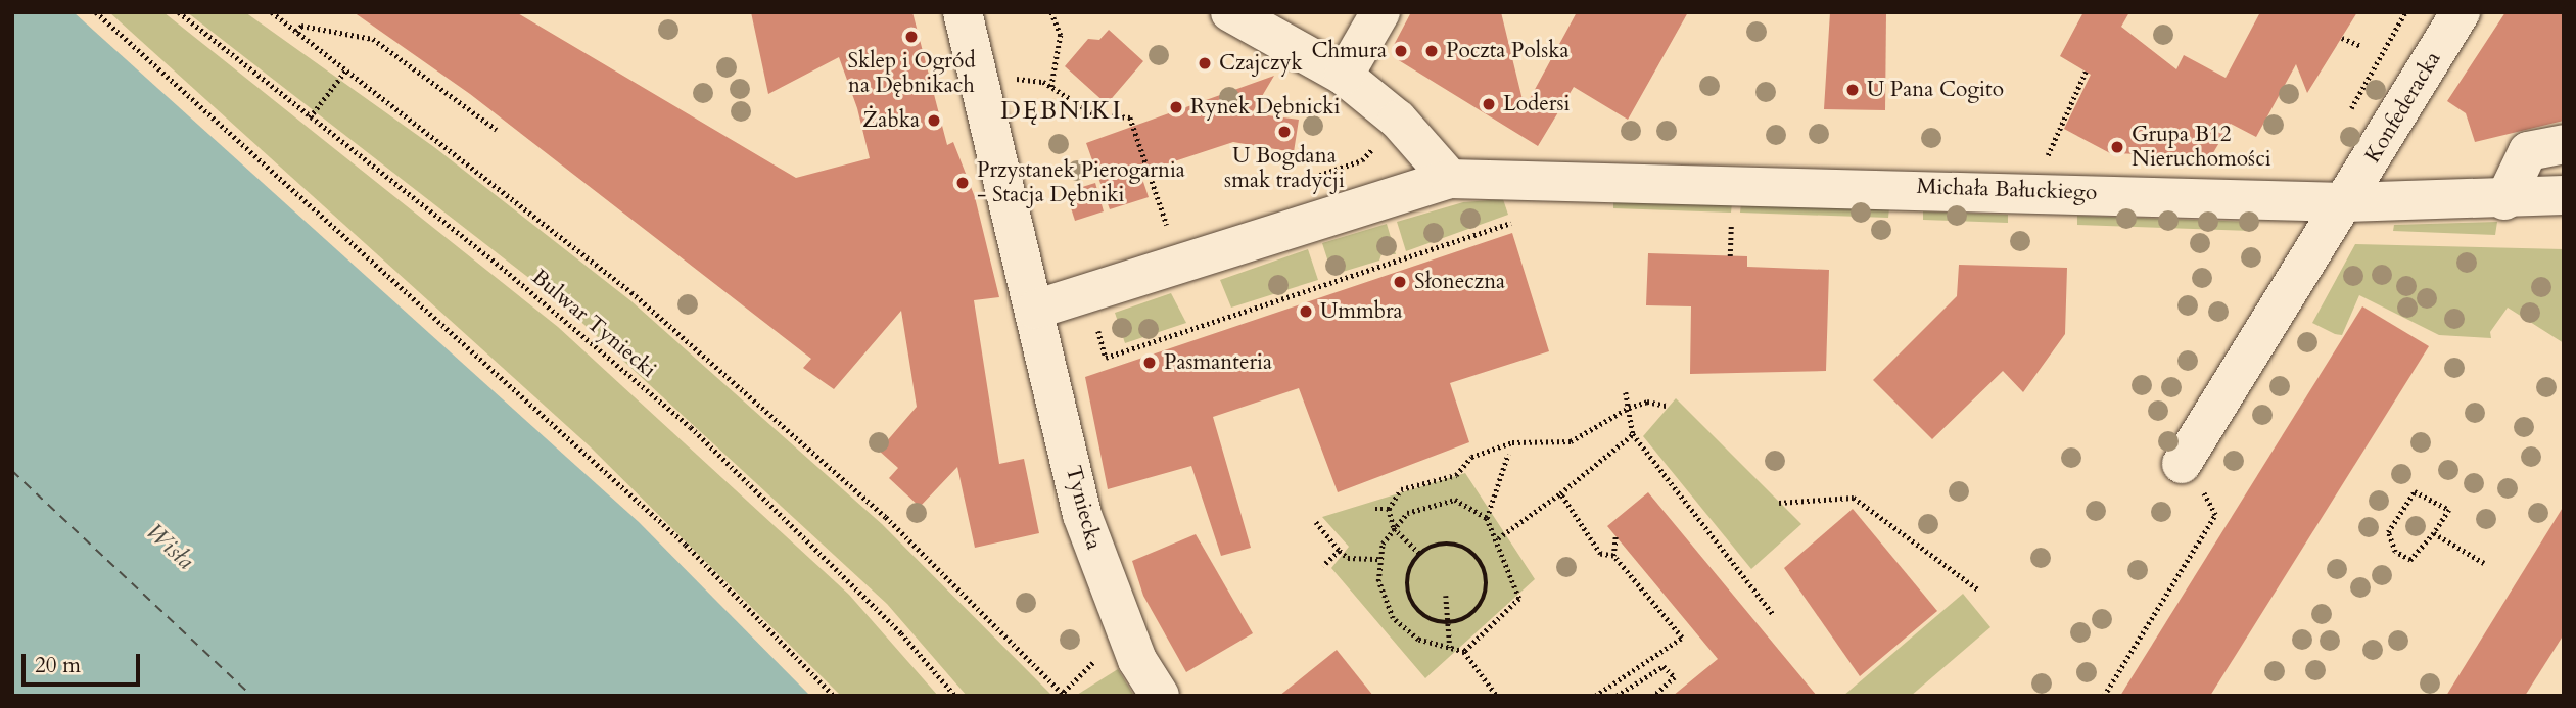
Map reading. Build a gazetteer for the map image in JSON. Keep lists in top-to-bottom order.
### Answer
{
  "streets": {
    "street": ["Konfederacka", "Michała Bałuckiego", "Tyniecka"],
    "path": ["Bulwar Tyniecki"]
  },
  "crossings": [
    ["Konfederacka", "Michała Bałuckiego"]
  ],
  "districts": ["DĘBNIKI"],
  "water": ["Wisła"],
  "places": [
    "Sklep i Ogród na Dębnikach",
    "Chmura",
    "Poczta Polska",
    "Czajczyk",
    "U Pana Cogito",
    "Lodersi",
    "Rynek Dębnicki",
    "Żabka",
    "U Bogdana smak tradycji",
    "Grupa B12 Nieruchomości",
    "Przystanek Pierogarnia - Stacja Dębniki",
    "Słoneczna",
    "Ummbra",
    "Pasmanteria"
  ],
  "scale_bar": "20 m"
}
